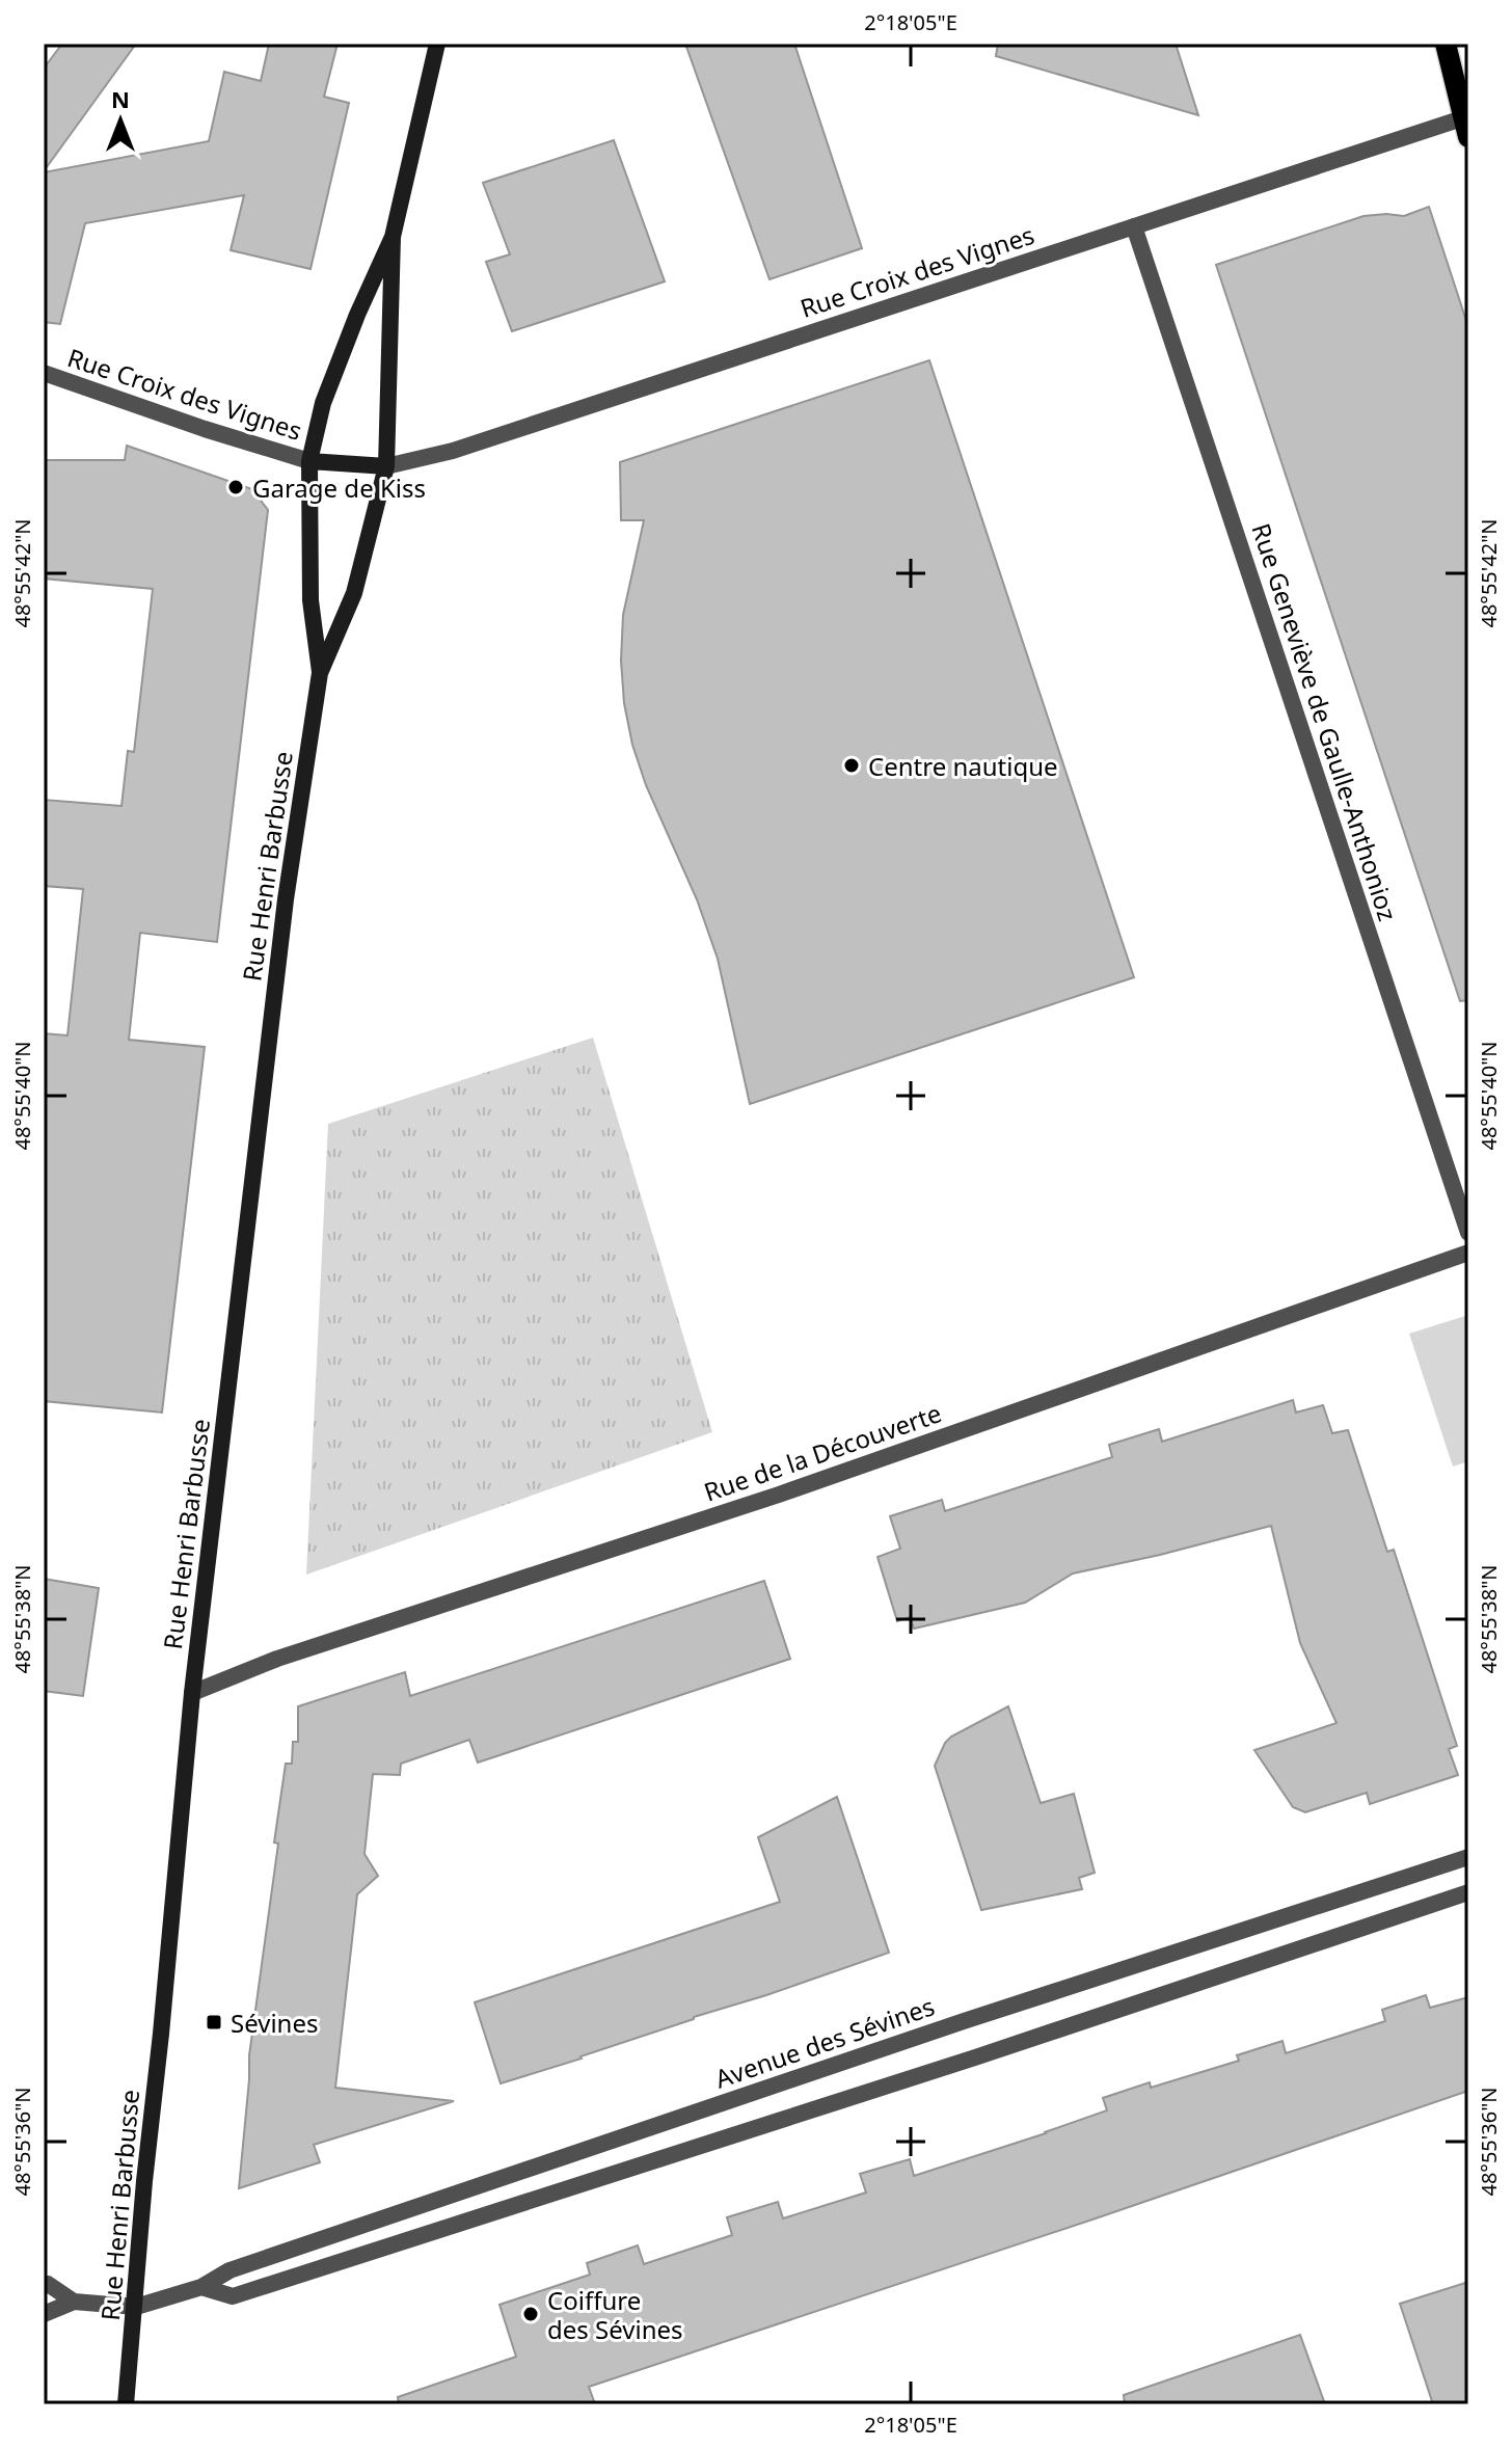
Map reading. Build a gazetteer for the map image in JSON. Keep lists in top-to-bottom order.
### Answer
{
  "streets": {
    "street": [
      "Rue Croix des Vignes",
      "Rue Geneviève de Gaulle-Anthonioz",
      "Rue Henri Barbusse",
      "Rue de la Découverte",
      "Avenue des Sévines"
    ]
  },
  "crossings": [
    ["Rue Croix des Vignes", "Rue Geneviève de Gaulle-Anthonioz"],
    ["Rue Croix des Vignes", "Rue Henri Barbusse"],
    ["Rue Henri Barbusse", "Rue de la Découverte"],
    ["Rue Henri Barbusse", "Avenue des Sévines"]
  ],
  "places": {
    "other": ["Garage de Kiss", "Centre nautique", "Coiffure des Sévines"],
    "transit": ["Sévines"]
  },
  "north": "top",
  "coordinates": [
    "2°18'05\"E",
    "48°55'42\"N",
    "48°55'40\"N",
    "48°55'38\"N",
    "48°55'36\"N"
  ]
}
